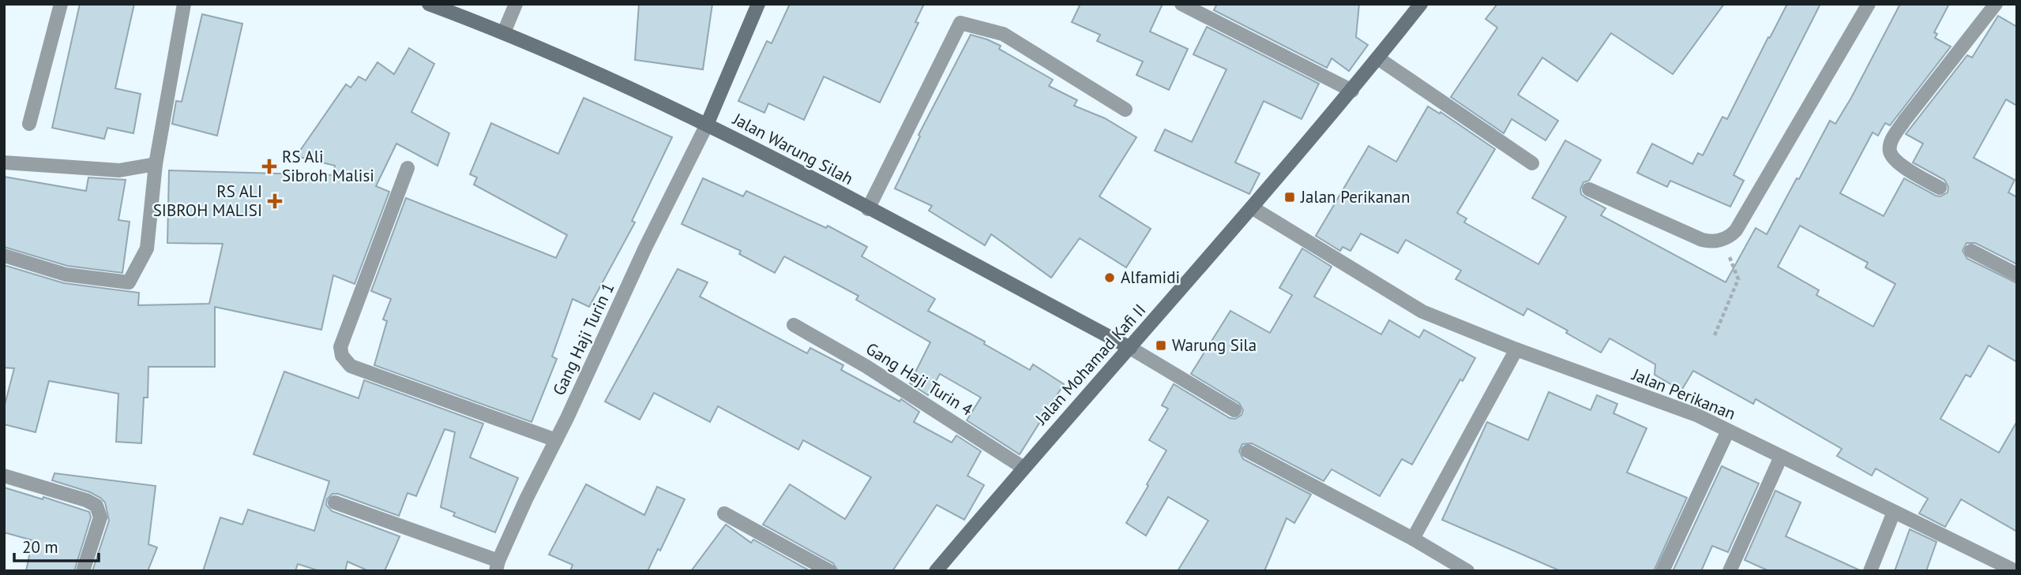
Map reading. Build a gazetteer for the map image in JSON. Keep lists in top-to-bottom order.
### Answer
{
  "streets": {
    "street": [
      "Jalan Warung Silah",
      "Gang Haji Turin 1",
      "Jalan Mohamad Kafi II",
      "Gang Haji Turin 4",
      "Jalan Perikanan"
    ]
  },
  "crossings": [
    ["Jalan Warung Silah", "Gang Haji Turin 1"],
    ["Jalan Warung Silah", "Jalan Mohamad Kafi II"],
    ["Jalan Mohamad Kafi II", "Gang Haji Turin 4"],
    ["Jalan Mohamad Kafi II", "Jalan Perikanan"]
  ],
  "places": {
    "health": ["RS Ali Sibroh Malisi", "RS ALI SIBROH MALISI"],
    "transit": ["Jalan Perikanan", "Warung Sila"],
    "other": ["Alfamidi"]
  },
  "scale_bar": "20 m"
}
